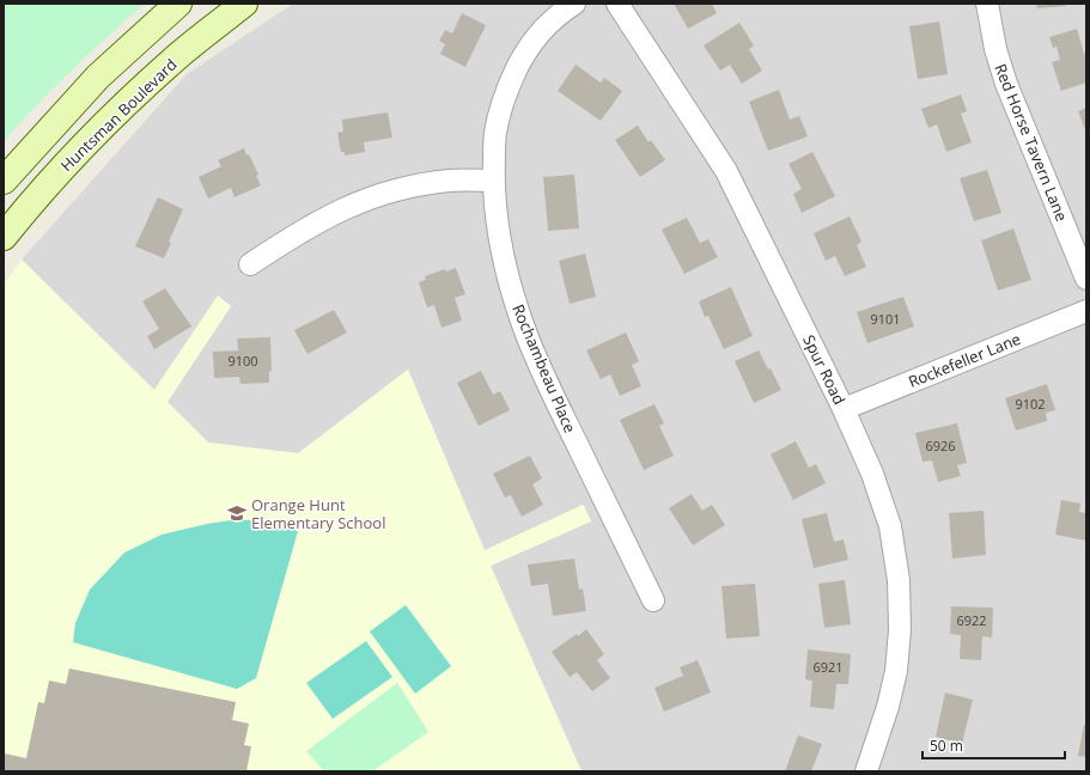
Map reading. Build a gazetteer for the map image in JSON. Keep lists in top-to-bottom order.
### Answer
{
  "streets": {
    "street": [
      "Huntsman Boulevard",
      "Red Horse Tavern Lane",
      "Rockefeller Lane",
      "Rochambeau Place",
      "Spur Road"
    ]
  },
  "crossings": [
    ["Rockefeller Lane", "Spur Road"]
  ],
  "places": {
    "school or university": ["Orange Hunt Elementary School"]
  },
  "house_numbers": [
    "9101",
    "9100",
    "9102",
    "6926",
    "6922",
    "6921"
  ],
  "scale_bar": "50 m"
}
